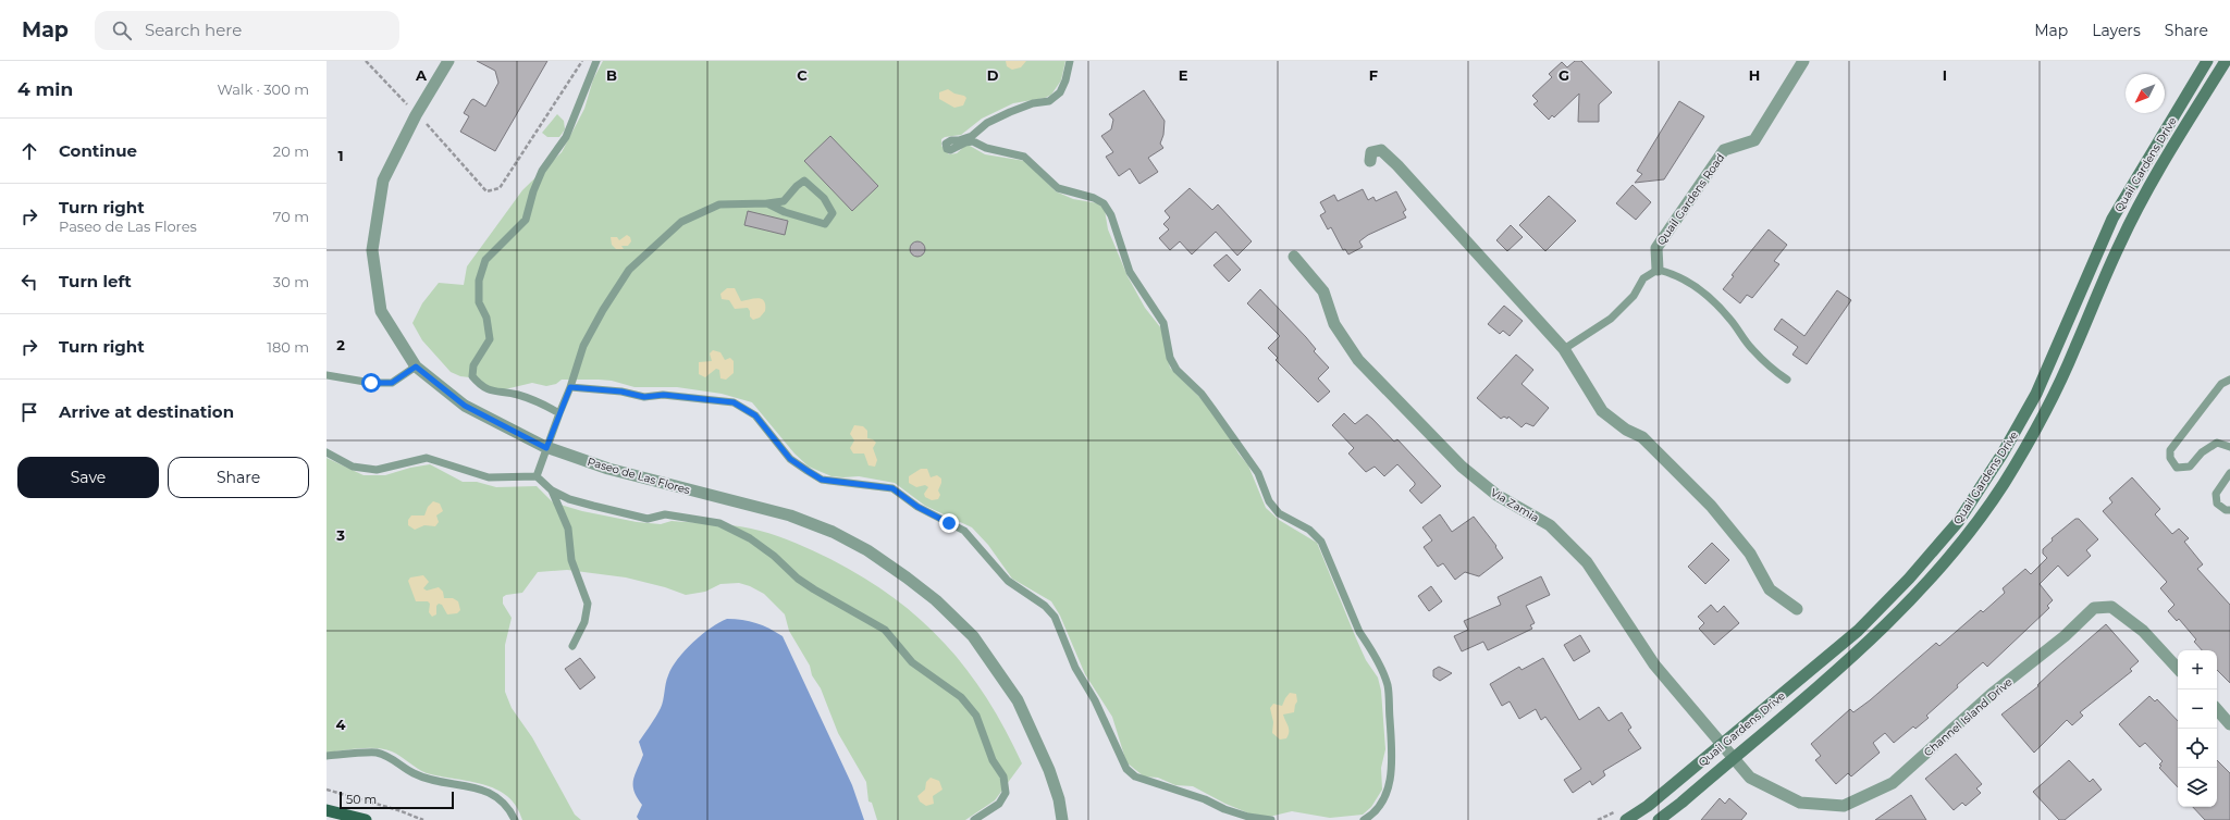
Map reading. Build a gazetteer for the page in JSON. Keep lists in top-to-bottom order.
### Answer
{
  "streets": {
    "main road": ["Quail Gardens Drive"],
    "street": [
      "Quail Gardens Road",
      "Paseo de Las Flores",
      "Via Zamia",
      "Channel Island Drive"
    ]
  },
  "crossings": [
    ["Quail Gardens Drive", "Via Zamia"],
    ["Quail Gardens Drive", "Channel Island Drive"],
    ["Via Zamia", "Channel Island Drive"]
  ],
  "scale_bar": "50 m",
  "north": "bottom left",
  "page": {
    "header": "Map",
    "search": "Search here",
    "nav": ["Map", "Layers", "Share"],
    "heading": ["4 min", "Walk · 300 m"],
    "list": [
      ["Continue", "20 m"],
      ["Turn right", "Paseo de Las Flores", "70 m"],
      ["Turn left", "30 m"],
      ["Turn right", "180 m"],
      "Arrive at destination"
    ],
    "buttons": ["Save", "Share"],
    "map_buttons": ["+", "−"],
    "scale": "50 m"
  },
  "grid": {
    "columns": [
      "A",
      "B",
      "C",
      "D",
      "E",
      "F",
      "G",
      "H",
      "I"
    ],
    "rows": [
      "1",
      "2",
      "3",
      "4"
    ]
  }
}
